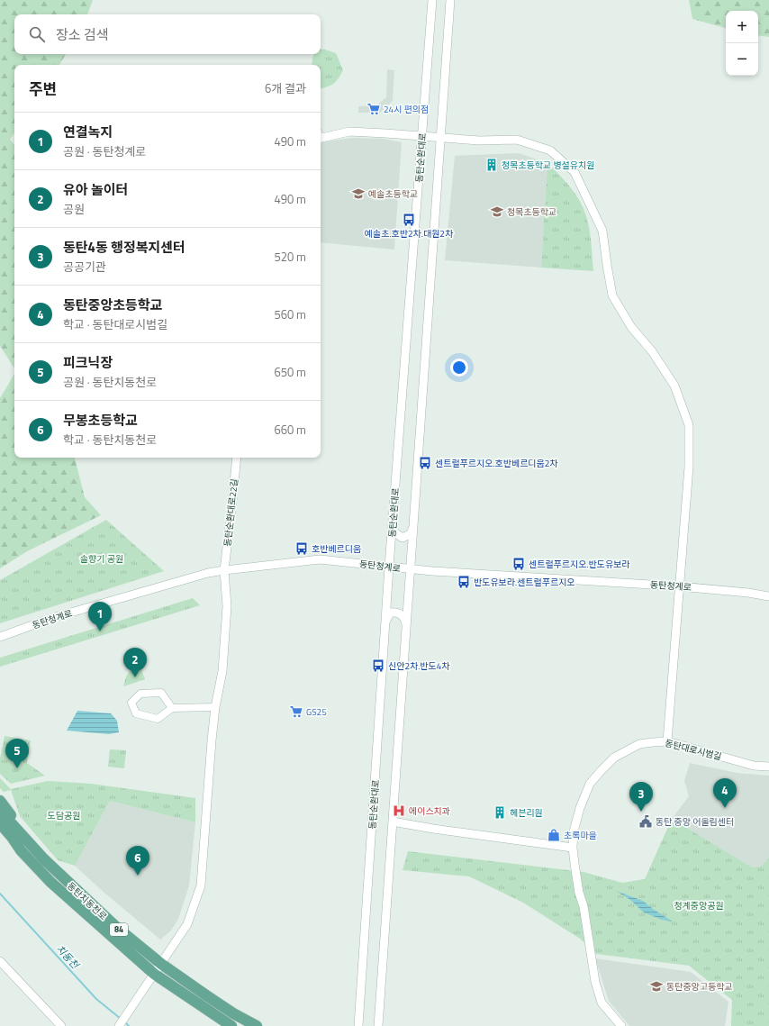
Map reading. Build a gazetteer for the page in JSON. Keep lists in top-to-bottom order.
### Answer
{
  "streets": {
    "main road": ["동탄치동천로", "84"],
    "street": [
      "동탄순환대로",
      "동탄순환대로22길",
      "동탄청계로",
      "동탄대로시범길"
    ]
  },
  "crossings": [
    ["동탄순환대로", "동탄청계로"],
    ["동탄순환대로22길", "동탄청계로"],
    ["동탄순환대로22길", "동탄치동천로"]
  ],
  "water": ["치동천"],
  "parks": ["솔향기 공원", "도담공원", "청계중앙공원"],
  "places": {
    "supermarket": ["24시 편의점", "GS25"],
    "building": ["청목초등학교 병설유치원", "헤븐리원"],
    "school or university": ["예솔초등학교", "청목초등학교", "동탄중앙고등학교"],
    "bus stop": [
      "예솔초.호반2차.대원2차",
      "센트럴푸르지오.호반베르디움2차",
      "호반베르디움",
      "센트럴푸르지오.반도유보라",
      "반도유보라.센트럴푸르지오",
      "신안2차.반도4차"
    ],
    "hospital": ["에이스치과"],
    "public building": ["동탄 중앙 어울림센터"],
    "shop": ["초록마을"]
  },
  "page": {
    "map_buttons": ["+", "−"],
    "search": "장소 검색",
    "heading": ["주변", "6개 결과"],
    "list": [
      {
        "mark": "1",
        "name": "연결녹지",
        "note": "공원 · 동탄청계로",
        "value": "490 m"
      },
      {
        "mark": "2",
        "name": "유아 놀이터",
        "note": "공원",
        "value": "490 m"
      },
      {
        "mark": "3",
        "name": "동탄4동 행정복지센터",
        "note": "공공기관",
        "value": "520 m"
      },
      {
        "mark": "4",
        "name": "동탄중앙초등학교",
        "note": "학교 · 동탄대로시범길",
        "value": "560 m"
      },
      {
        "mark": "5",
        "name": "피크닉장",
        "note": "공원 · 동탄치동천로",
        "value": "650 m"
      },
      {
        "mark": "6",
        "name": "무봉초등학교",
        "note": "학교 · 동탄치동천로",
        "value": "660 m"
      }
    ],
    "pins": [
      "1",
      "2",
      "5",
      "4",
      "3",
      "6"
    ]
  }
}
